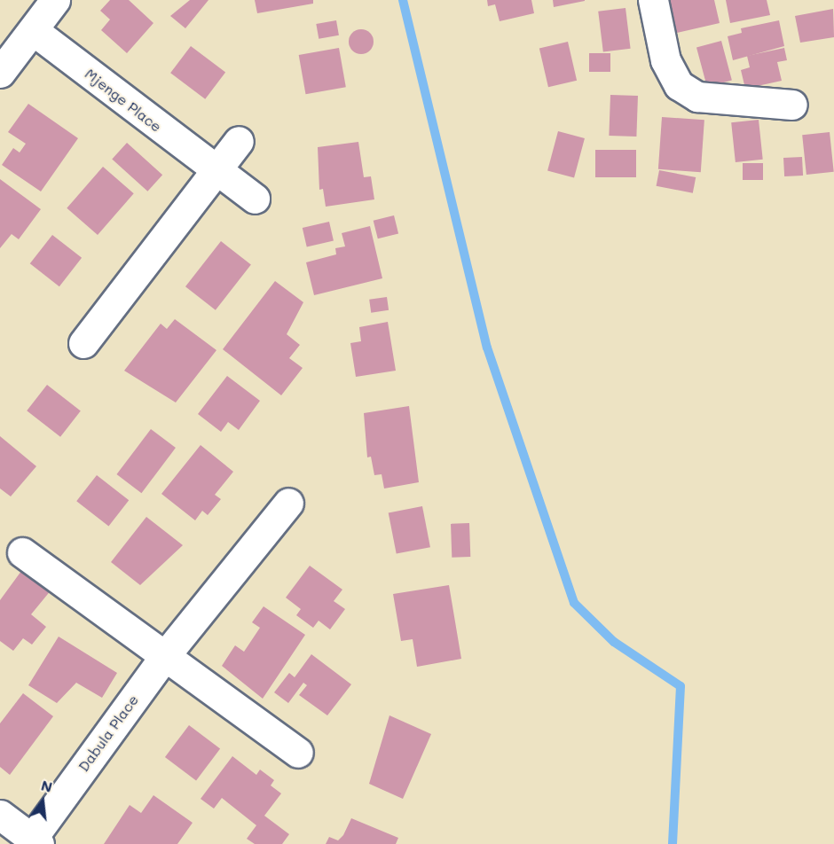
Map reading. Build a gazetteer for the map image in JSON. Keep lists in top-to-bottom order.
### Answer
{
  "streets": {
    "street": ["Mjenge Place", "Dabula Place"]
  },
  "north": "top"
}
